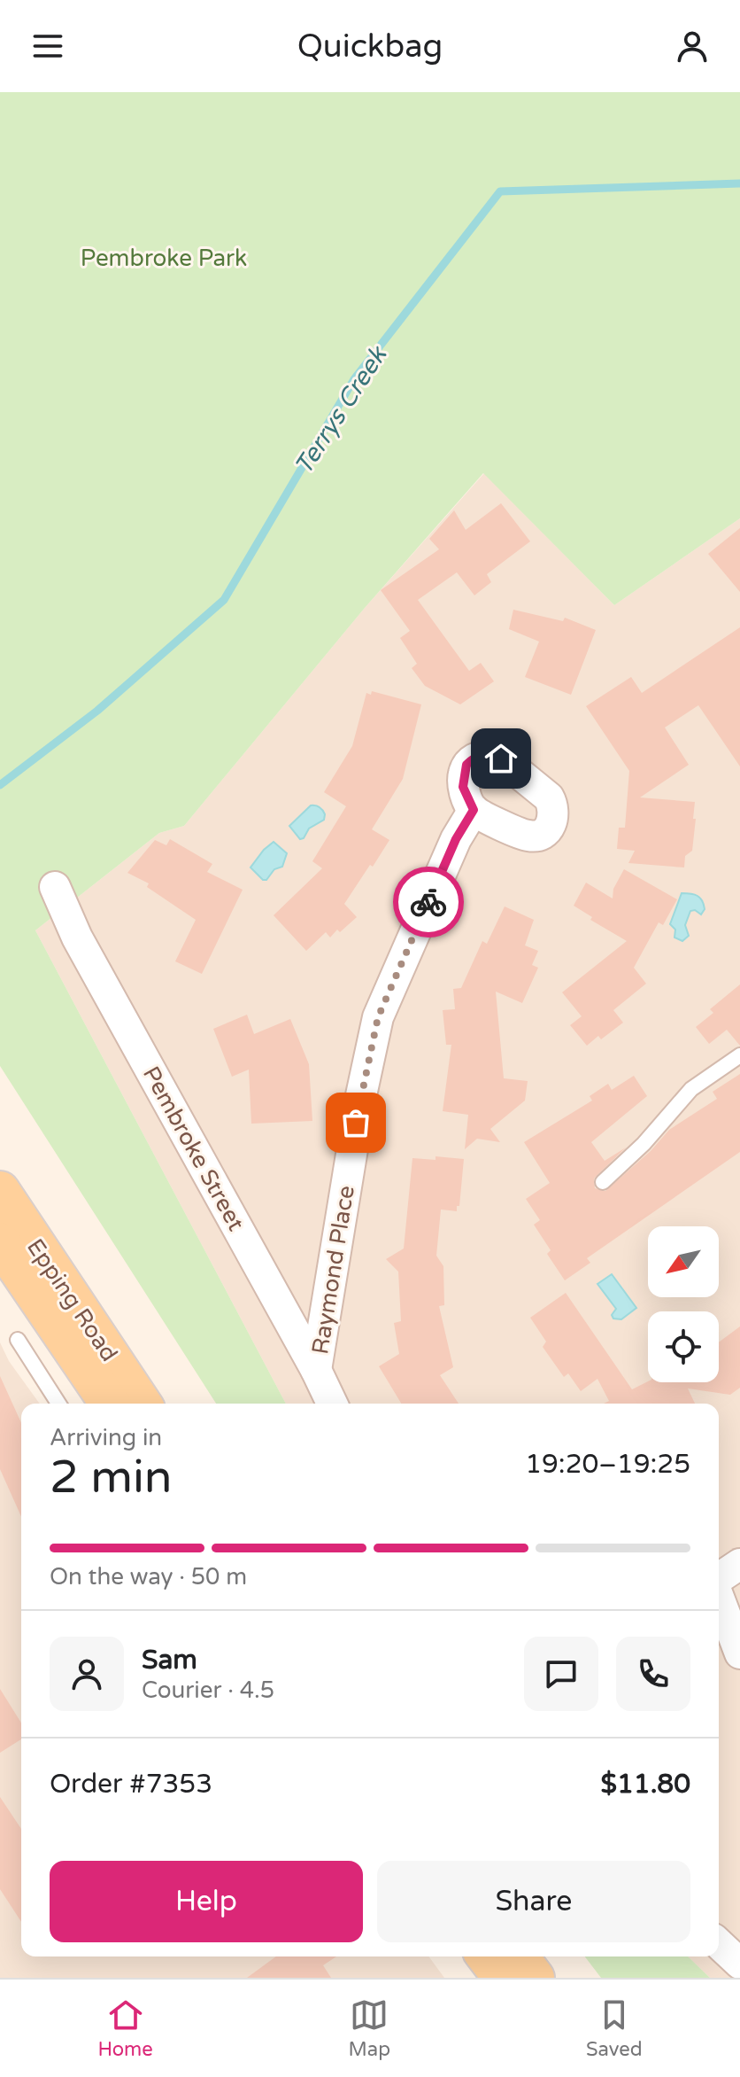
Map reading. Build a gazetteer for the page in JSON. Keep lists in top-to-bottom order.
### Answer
{
  "streets": {
    "main road": ["Epping Road"],
    "street": ["Pembroke Street", "Raymond Place"]
  },
  "crossings": [
    ["Pembroke Street", "Raymond Place"]
  ],
  "water": ["Terrys Creek"],
  "parks": ["Pembroke Park"],
  "north": "bottom left",
  "page": {
    "header": "Quickbag",
    "heading": ["2 min", "Arriving in", "19:20–19:25"],
    "panel": [
      "Sam",
      "Courier · 4.5",
      "Order #7353",
      "$11.80"
    ],
    "bar": "On the way · 50 m",
    "buttons": ["Help", "Share"],
    "tabs": ["Home", "Map", "Saved"]
  }
}
